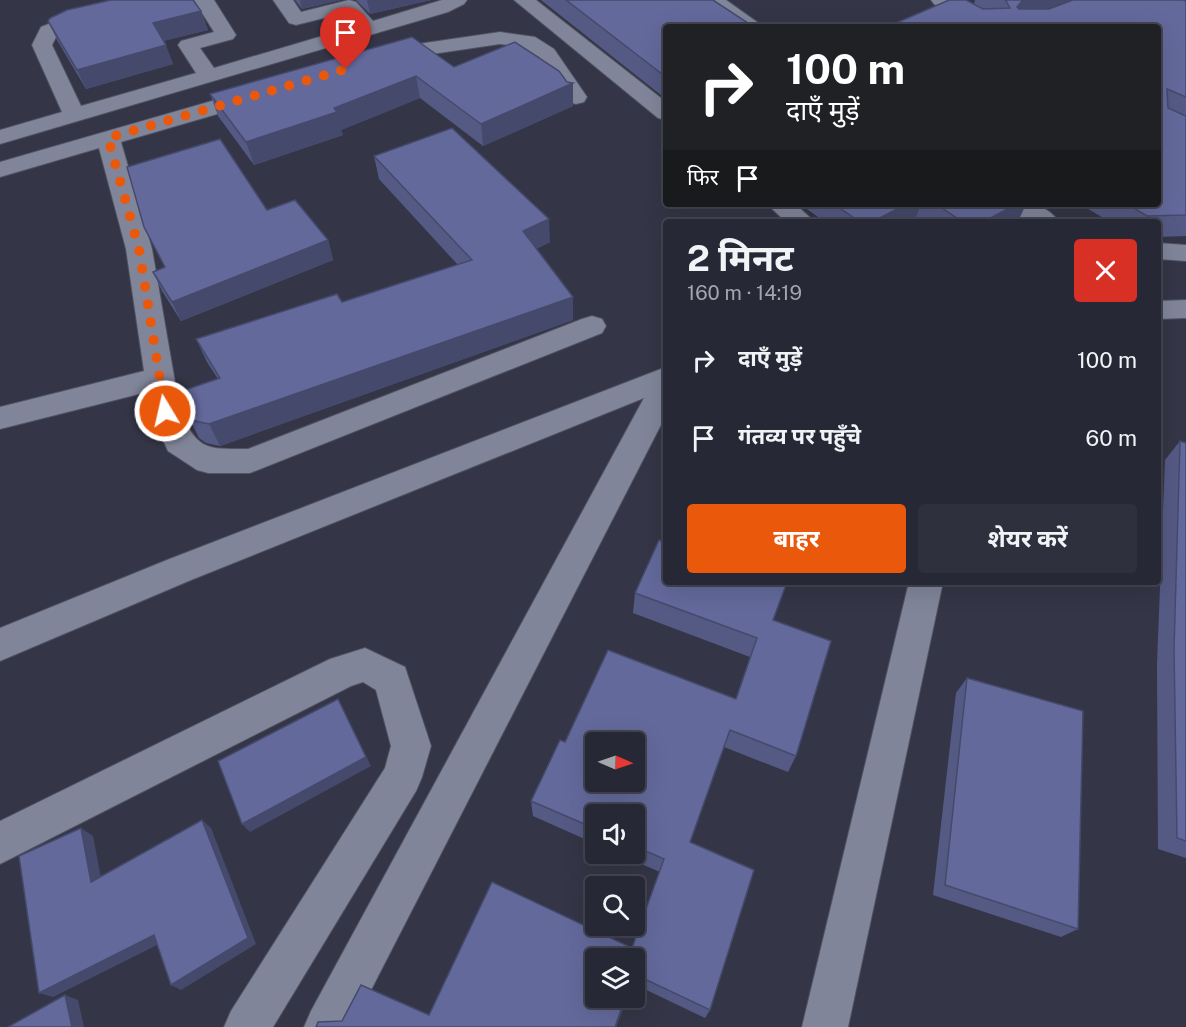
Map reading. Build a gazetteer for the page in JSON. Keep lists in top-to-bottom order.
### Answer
{
  "north": "right",
  "page": {
    "turn": ["100 m", "दाएँ मुड़ें"],
    "then": "फिर",
    "heading": ["2 मिनट", "160 m · 14:19"],
    "list": [
      {
        "name": "दाएँ मुड़ें",
        "value": "100 m"
      },
      {
        "name": "गंतव्य पर पहुँचे",
        "value": "60 m"
      }
    ],
    "buttons": ["बाहर", "शेयर करें"]
  }
}
